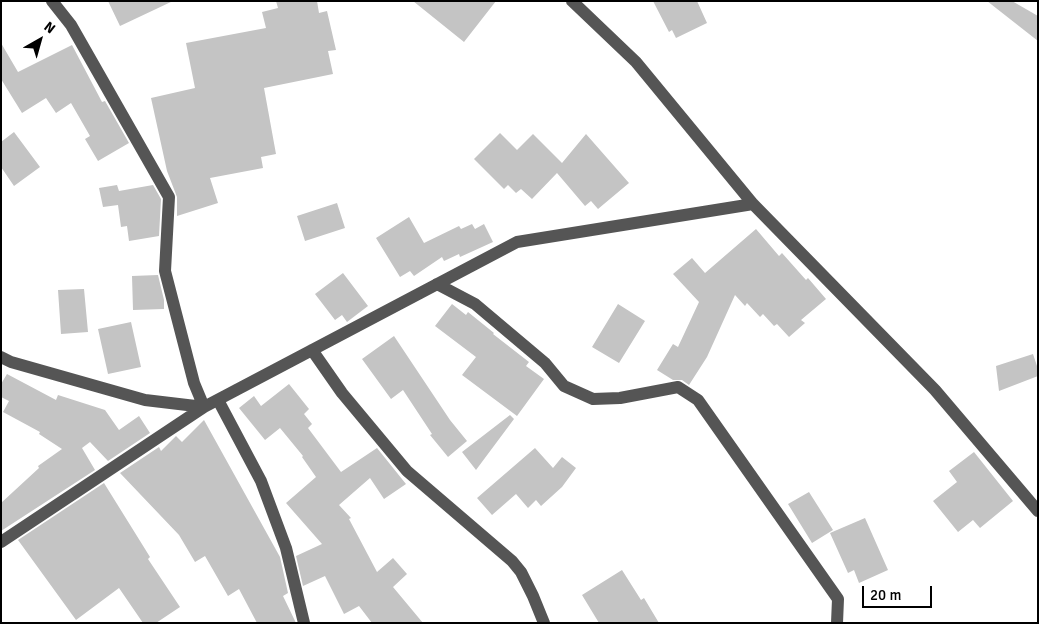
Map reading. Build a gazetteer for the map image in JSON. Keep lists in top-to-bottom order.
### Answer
{
  "scale_bar": "20 m",
  "north": "top right"
}
